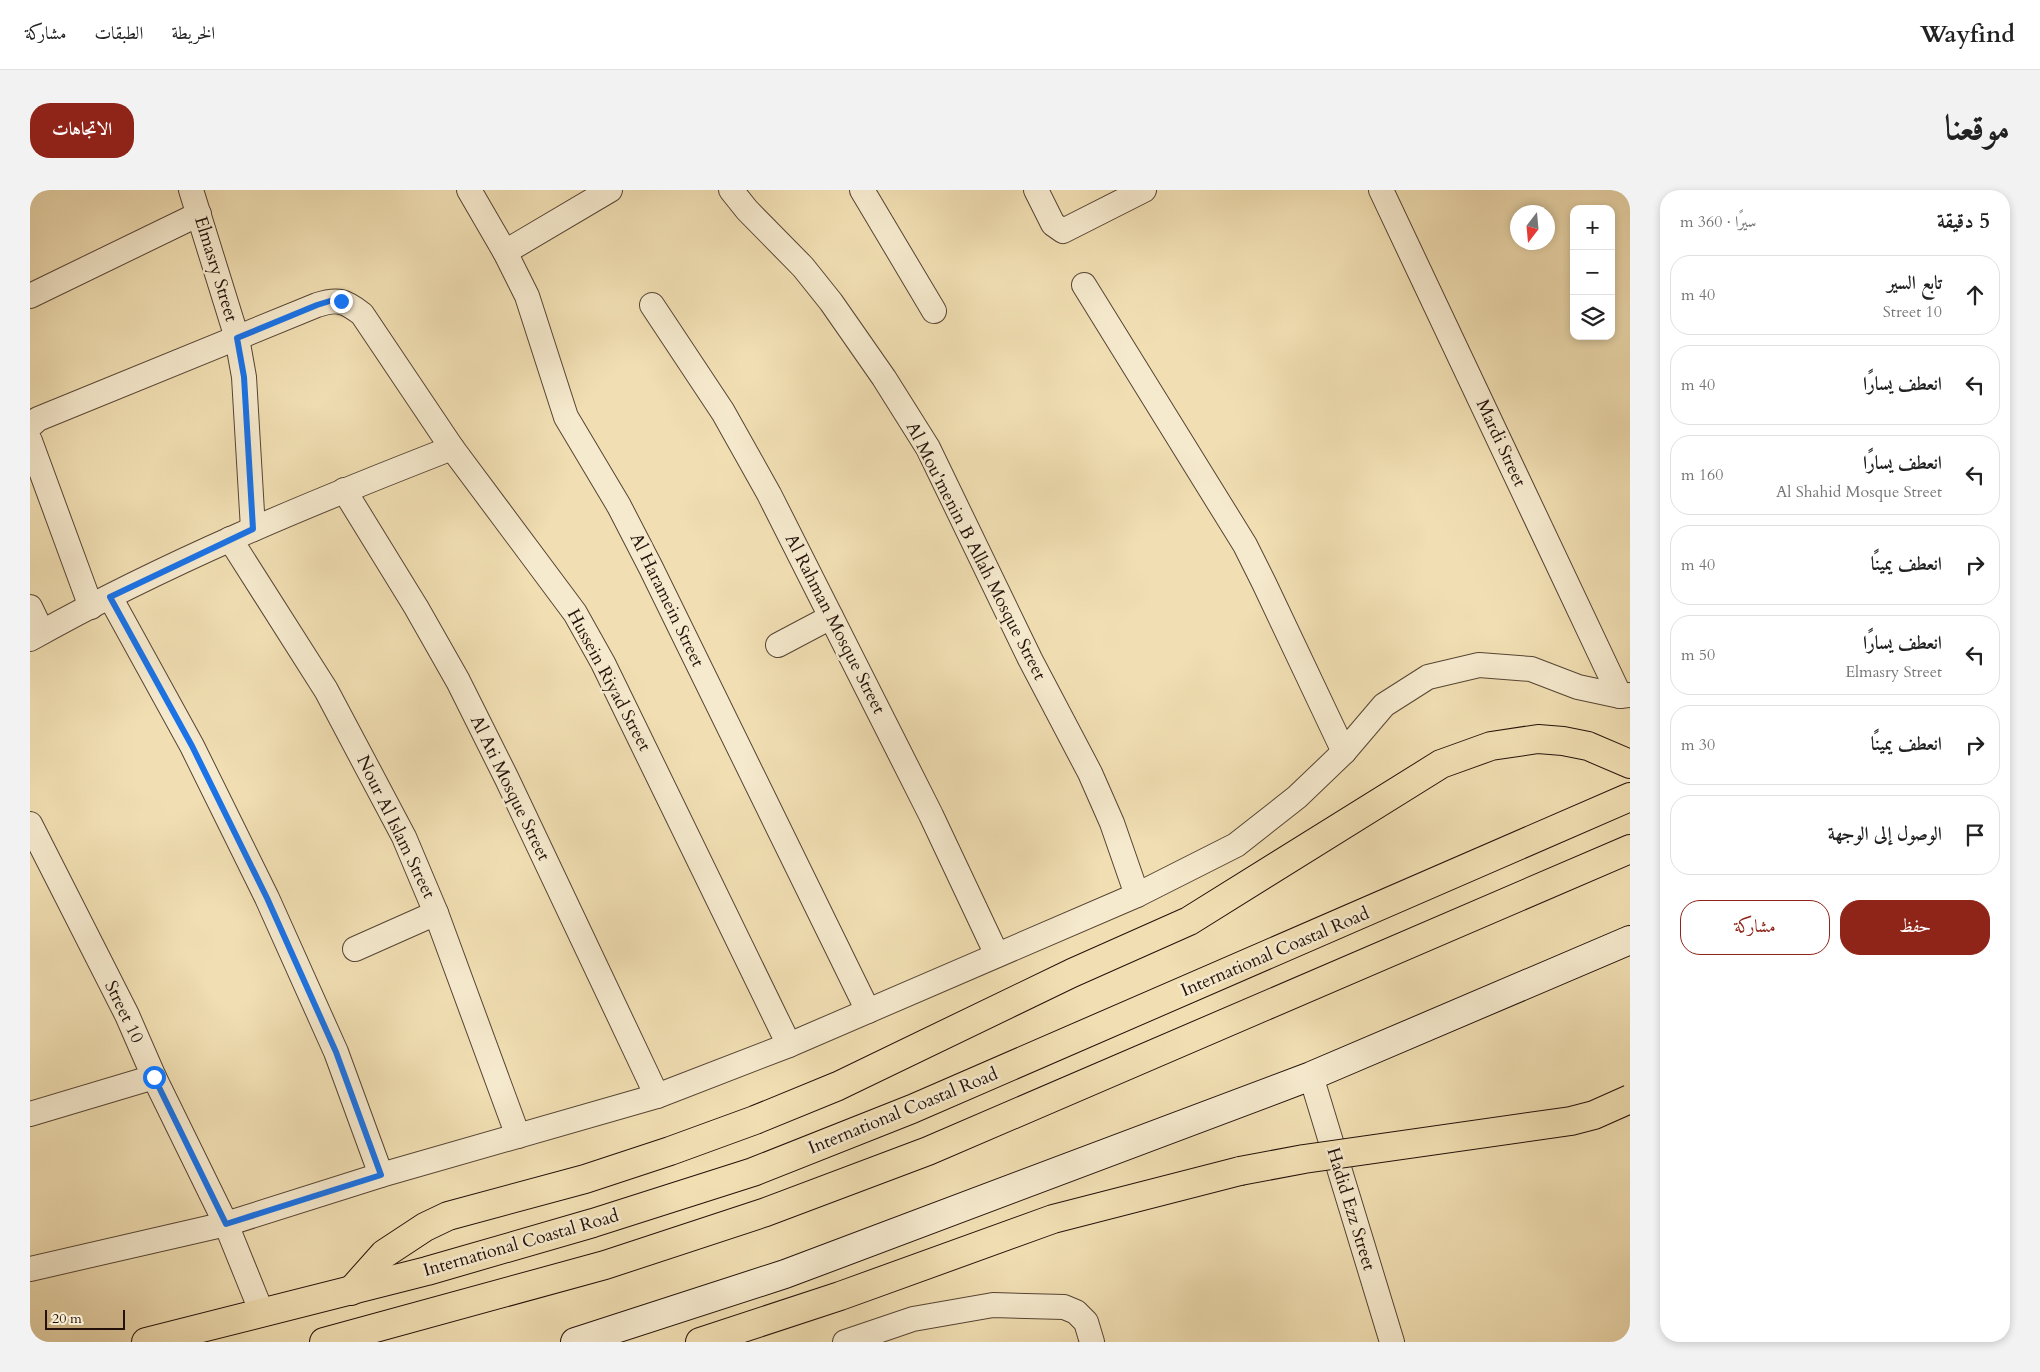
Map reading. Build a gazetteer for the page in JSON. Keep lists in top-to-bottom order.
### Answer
{
  "streets": {
    "highway": ["International Coastal Road"],
    "street": [
      "Elmasry Street",
      "Mardi Street",
      "Al Mou'menin B Allah Mosque Street",
      "Al Haramein Street",
      "Al Rahman Mosque Street",
      "Hussein Riyad Street",
      "Al Ati Mosque Street",
      "Nour Al Islam Street",
      "Street 10",
      "Hadid Ezz Street"
    ]
  },
  "crossings": [
    ["Elmasry Street", "Hussein Riyad Street"],
    ["International Coastal Road", "Street 10"]
  ],
  "scale_bar": "20 m",
  "north": "bottom",
  "page": {
    "header": "Wayfind",
    "nav": ["الخريطة", "الطبقات", "مشاركة"],
    "title": "موقعنا",
    "buttons": [
      "الاتجاهات",
      ["حفظ", "مشاركة"]
    ],
    "heading": ["5 دقيقة", "سيرًا · 360 m"],
    "map_buttons": ["+", "−"],
    "list": [
      ["تابع السير", "Street 10", "40 m"],
      ["انعطف يسارًا", "40 m"],
      ["انعطف يسارًا", "Al Shahid Mosque Street", "160 m"],
      ["انعطف يمينًا", "40 m"],
      ["انعطف يسارًا", "Elmasry Street", "50 m"],
      ["انعطف يمينًا", "30 m"],
      "الوصول إلى الوجهة"
    ],
    "scale": "20 m"
  }
}
